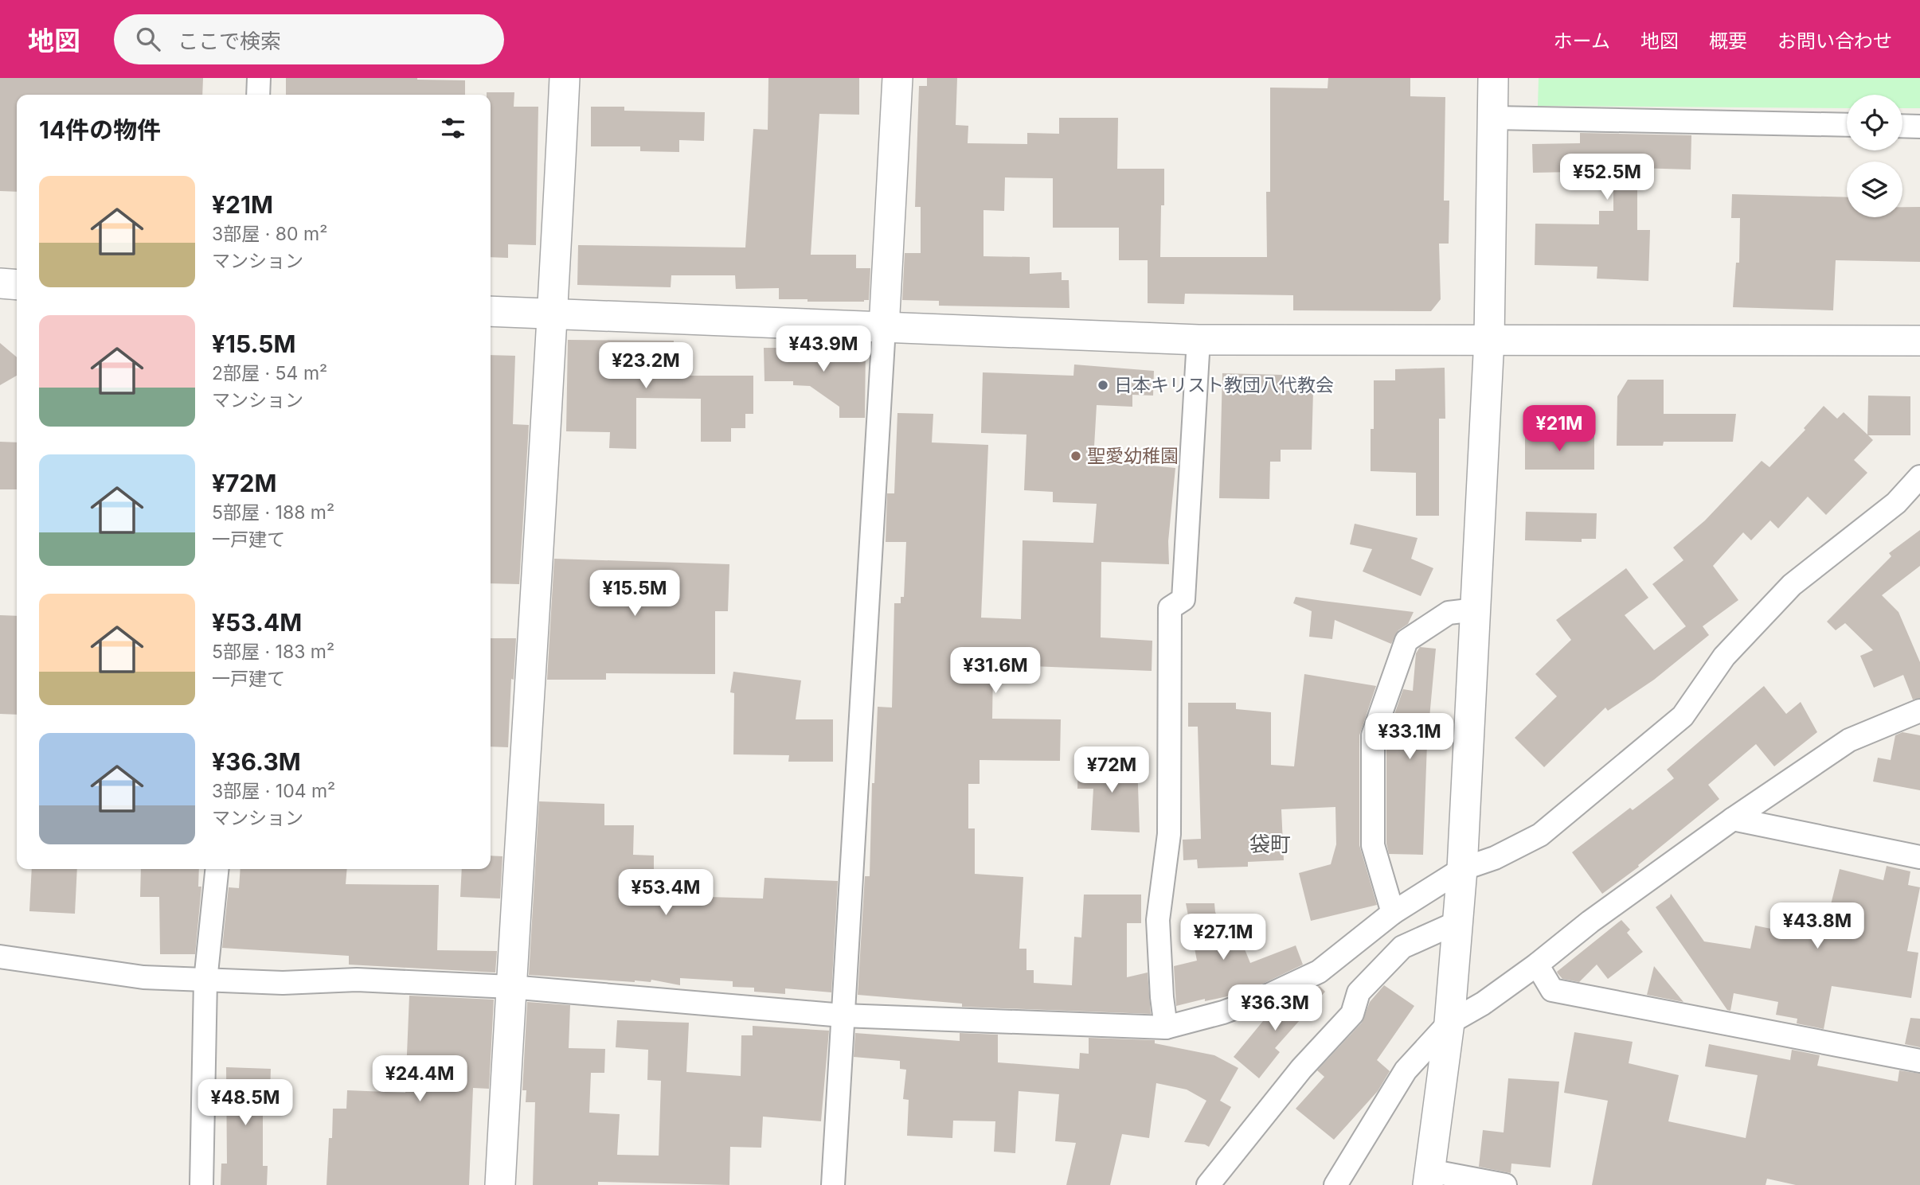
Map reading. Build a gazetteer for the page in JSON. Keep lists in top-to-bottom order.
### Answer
{
  "districts": ["袋町"],
  "places": ["日本キリスト教団八代教会", "聖愛幼稚園"],
  "page": {
    "header": "地図",
    "search": "ここで検索",
    "nav": [
      "ホーム",
      "地図",
      "概要",
      "お問い合わせ"
    ],
    "heading": "14件の物件",
    "price": [
      "¥52.5M",
      "¥43.9M",
      "¥23.2M",
      "¥21M",
      "¥15.5M",
      "¥31.6M",
      "¥33.1M",
      "¥72M",
      "¥53.4M",
      "¥43.8M",
      "¥27.1M",
      "¥36.3M",
      "¥24.4M",
      "¥48.5M"
    ],
    "list": [
      {
        "name": "¥21M",
        "note": "3部屋 · 80 m² · マンション"
      },
      {
        "name": "¥15.5M",
        "note": "2部屋 · 54 m² · マンション"
      },
      {
        "name": "¥72M",
        "note": "5部屋 · 188 m² · 一戸建て"
      },
      {
        "name": "¥53.4M",
        "note": "5部屋 · 183 m² · 一戸建て"
      },
      {
        "name": "¥36.3M",
        "note": "3部屋 · 104 m² · マンション"
      }
    ]
  }
}
